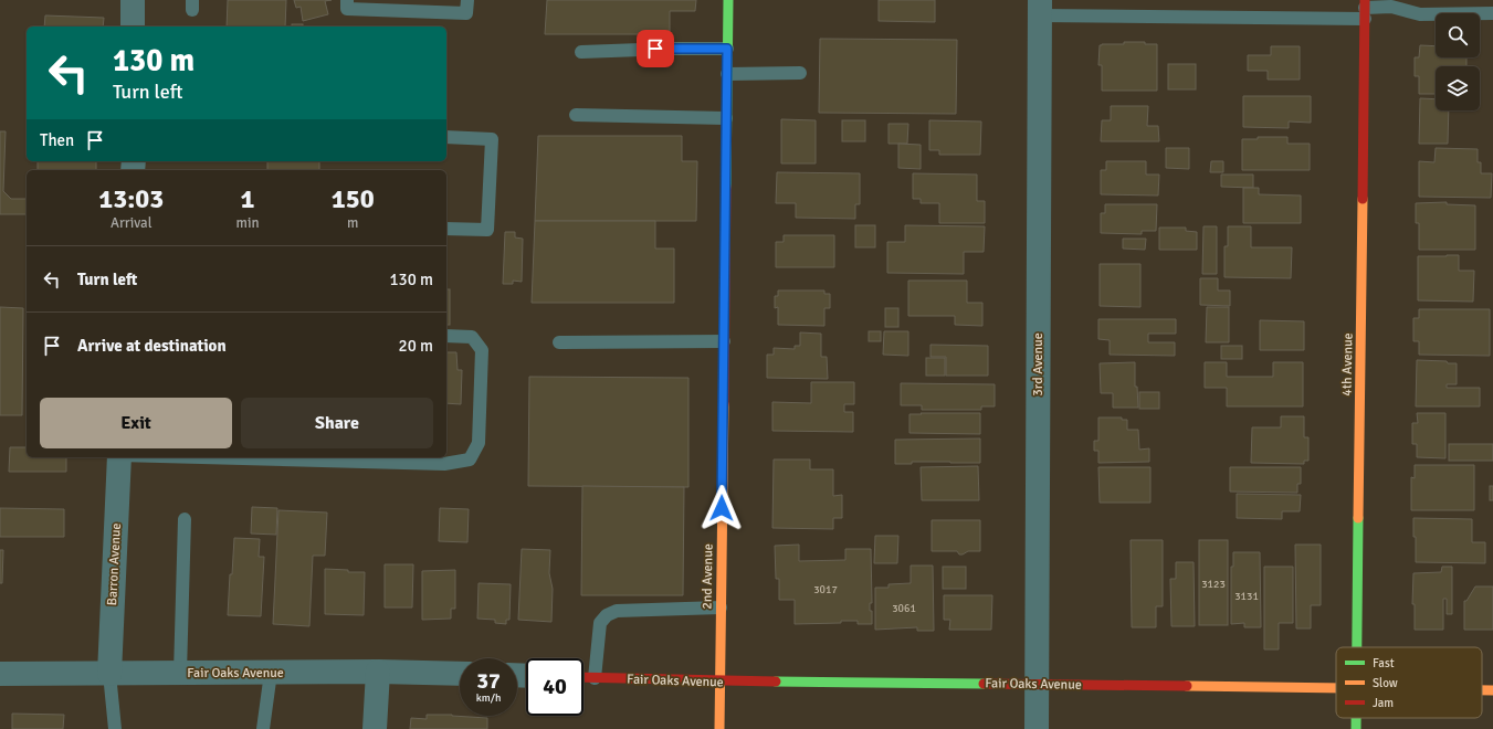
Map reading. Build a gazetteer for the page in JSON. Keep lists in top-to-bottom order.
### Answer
{
  "streets": {
    "street": [
      "3rd Avenue",
      "4th Avenue",
      "Barron Avenue",
      "2nd Avenue",
      "Fair Oaks Avenue"
    ]
  },
  "crossings": [
    ["3rd Avenue", "Fair Oaks Avenue"],
    ["Barron Avenue", "Fair Oaks Avenue"],
    ["2nd Avenue", "Fair Oaks Avenue"]
  ],
  "house_numbers": [
    "3123",
    "3017",
    "3131",
    "3061"
  ],
  "legend": ["Fast", "Slow", "Jam"],
  "page": {
    "turn": ["130 m", "Turn left"],
    "then": "Then",
    "eta": [
      "13:03",
      "Arrival",
      "1",
      "min",
      "150",
      "m"
    ],
    "list": [
      {
        "name": "Turn left",
        "value": "130 m"
      },
      {
        "name": "Arrive at destination",
        "value": "20 m"
      }
    ],
    "buttons": ["Exit", "Share"],
    "speed": "37 km/h",
    "limit": "40"
  }
}
